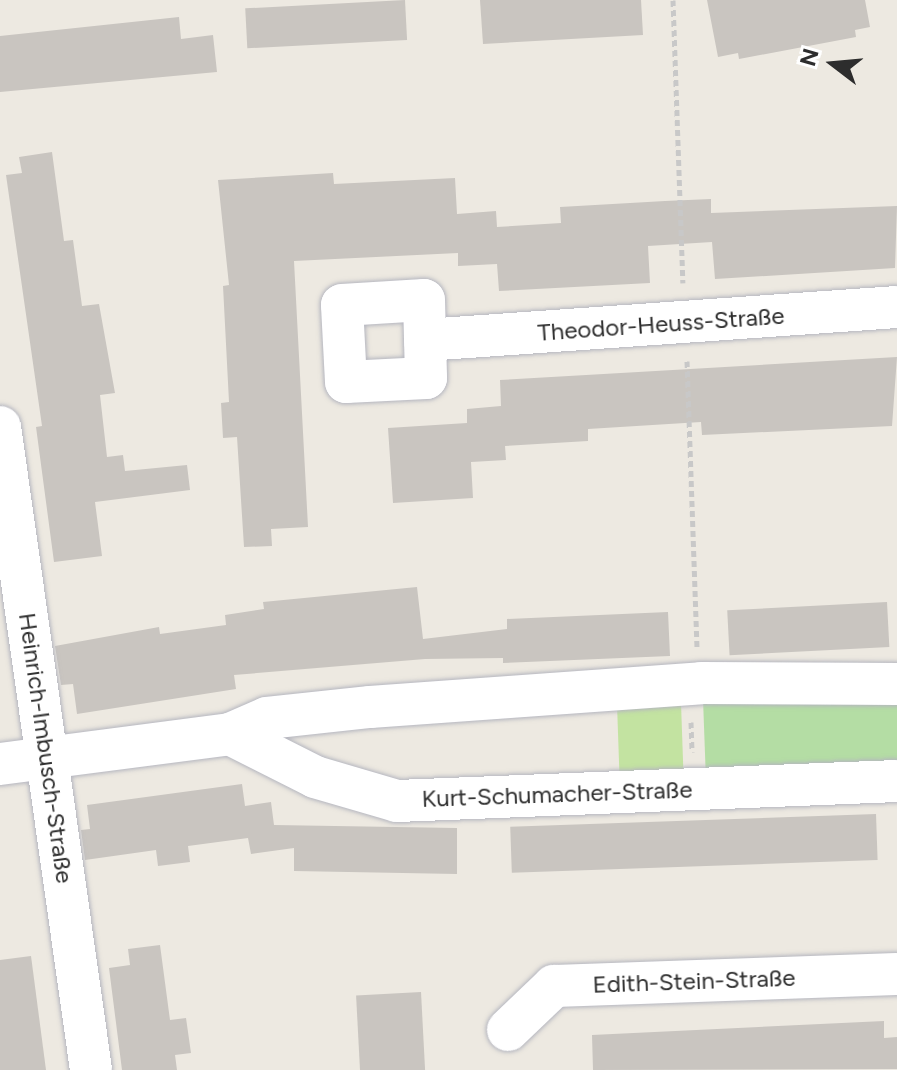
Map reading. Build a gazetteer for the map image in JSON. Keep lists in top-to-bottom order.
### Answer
{
  "streets": {
    "street": [
      "Theodor-Heuss-Straße",
      "Heinrich-Imbusch-Straße",
      "Kurt-Schumacher-Straße",
      "Edith-Stein-Straße"
    ]
  },
  "north": "left"
}
